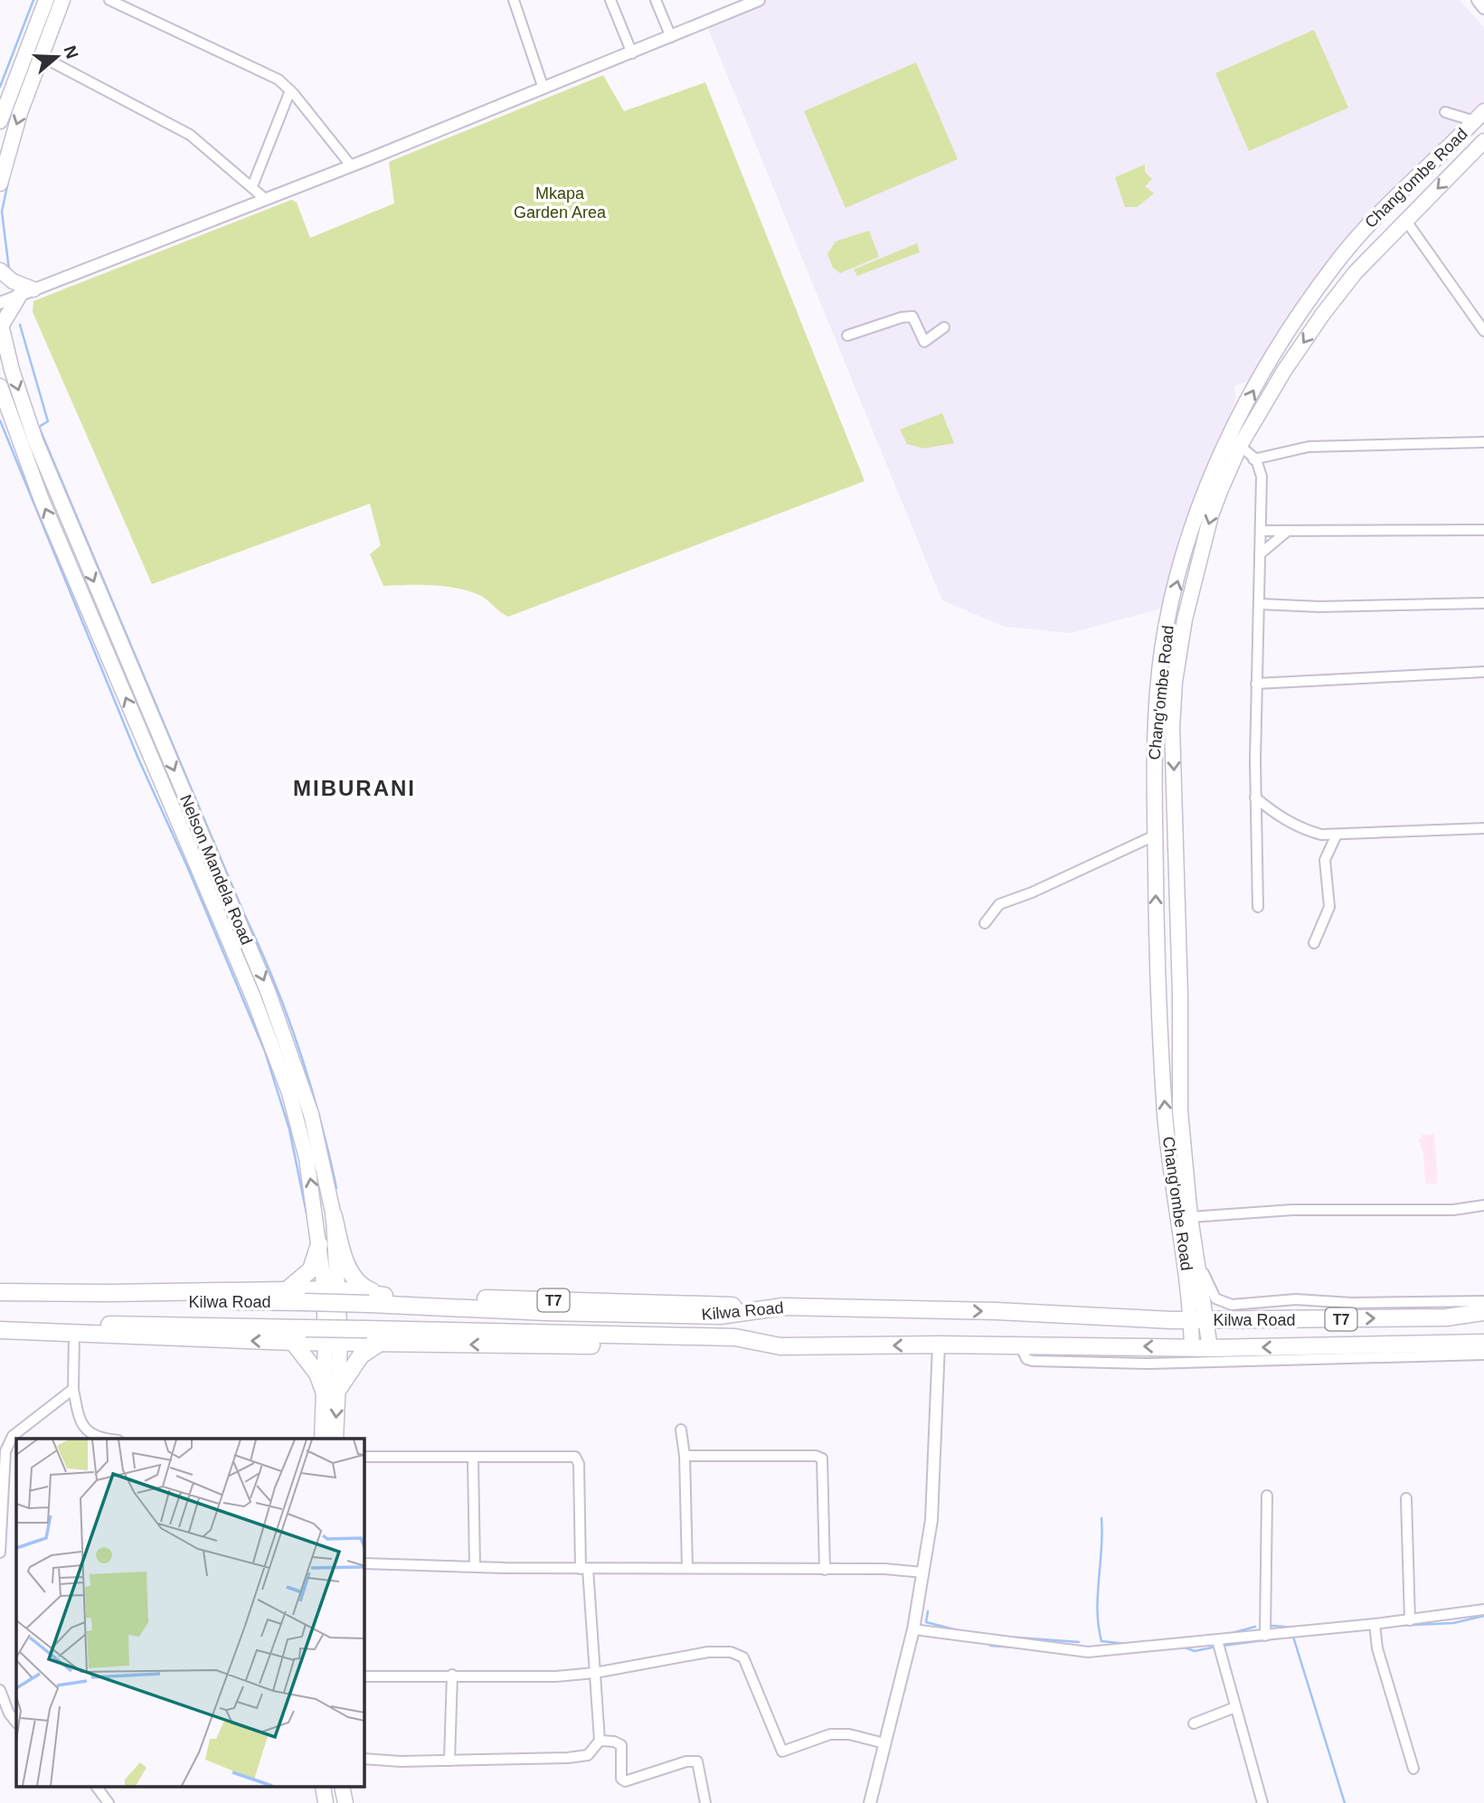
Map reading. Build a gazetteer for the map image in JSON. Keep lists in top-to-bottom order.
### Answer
{
  "streets": {
    "highway": ["T7", "Kilwa Road"],
    "main road": ["Chang'ombe Road", "Nelson Mandela Road"]
  },
  "crossings": [
    ["Chang'ombe Road", "Kilwa Road"],
    ["Nelson Mandela Road", "T7"],
    ["T7", "Kilwa Road"]
  ],
  "districts": ["MIBURANI"],
  "parks": ["Mkapa Garden Area"],
  "north": "right"
}
